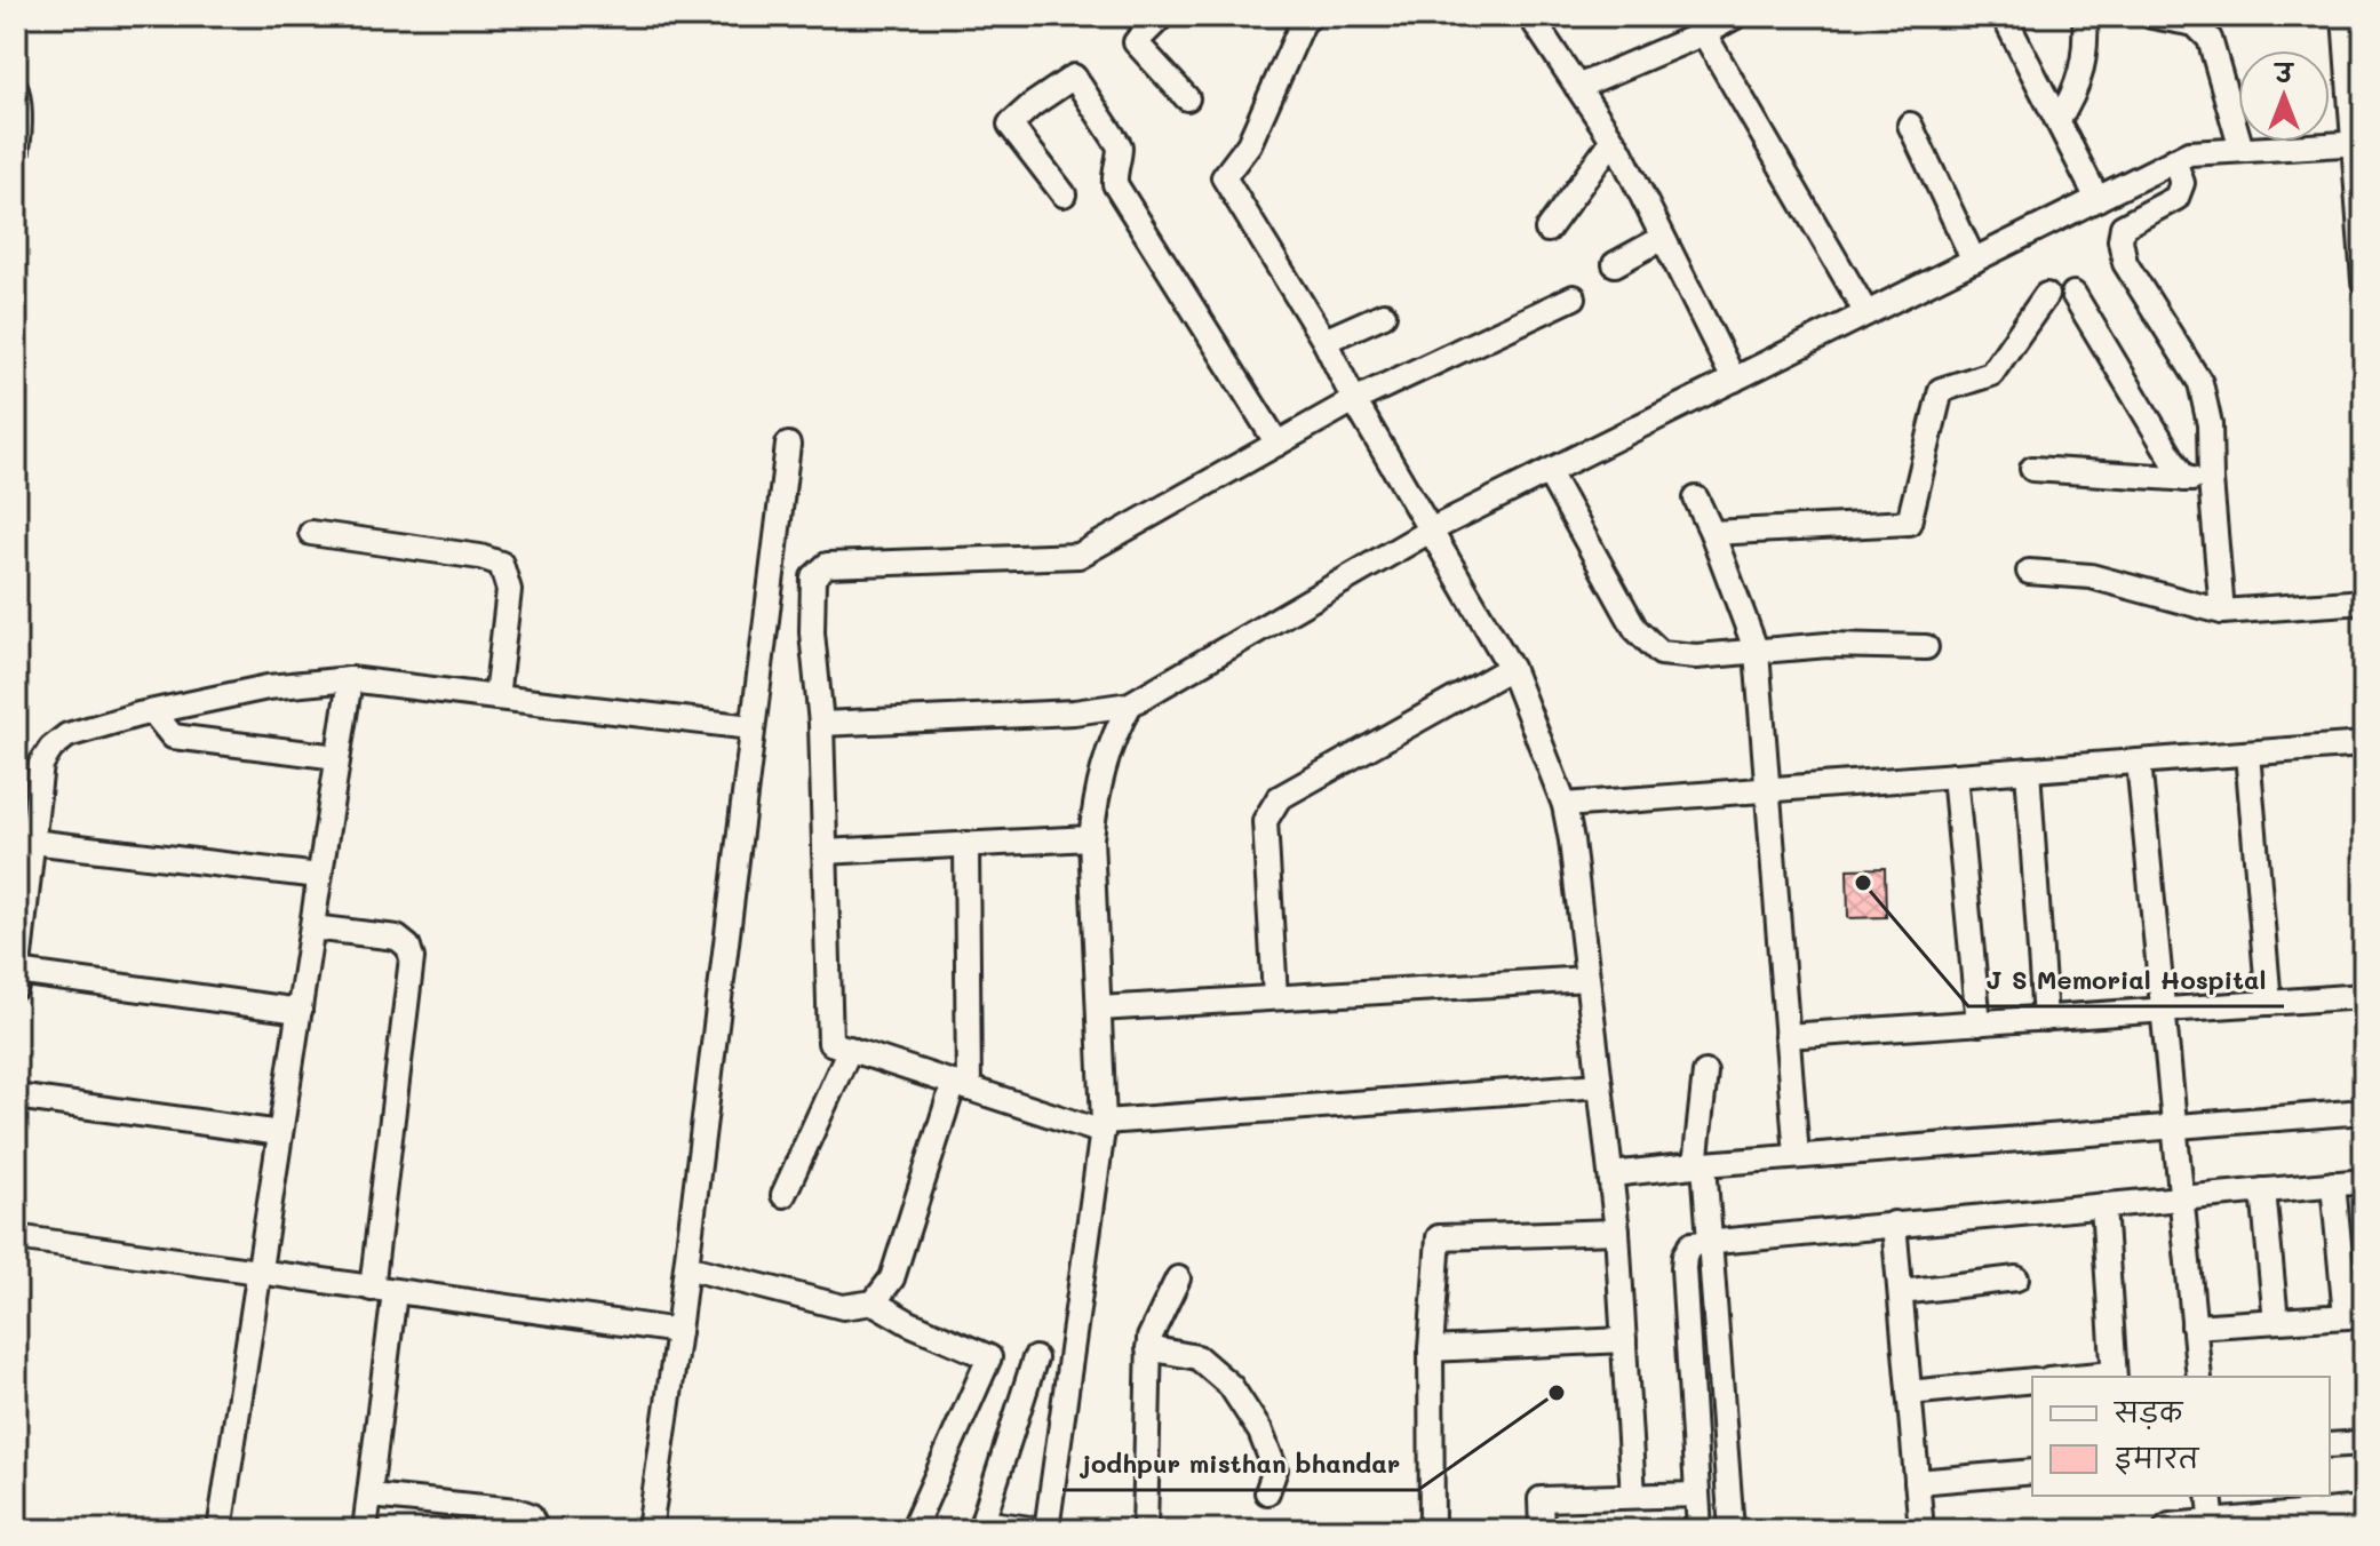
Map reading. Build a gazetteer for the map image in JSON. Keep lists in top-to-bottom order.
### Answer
{
  "places": ["J S Memorial Hospital", "jodhpur misthan bhandar"],
  "legend": ["सड़क", "इमारत"],
  "north": "top"
}
